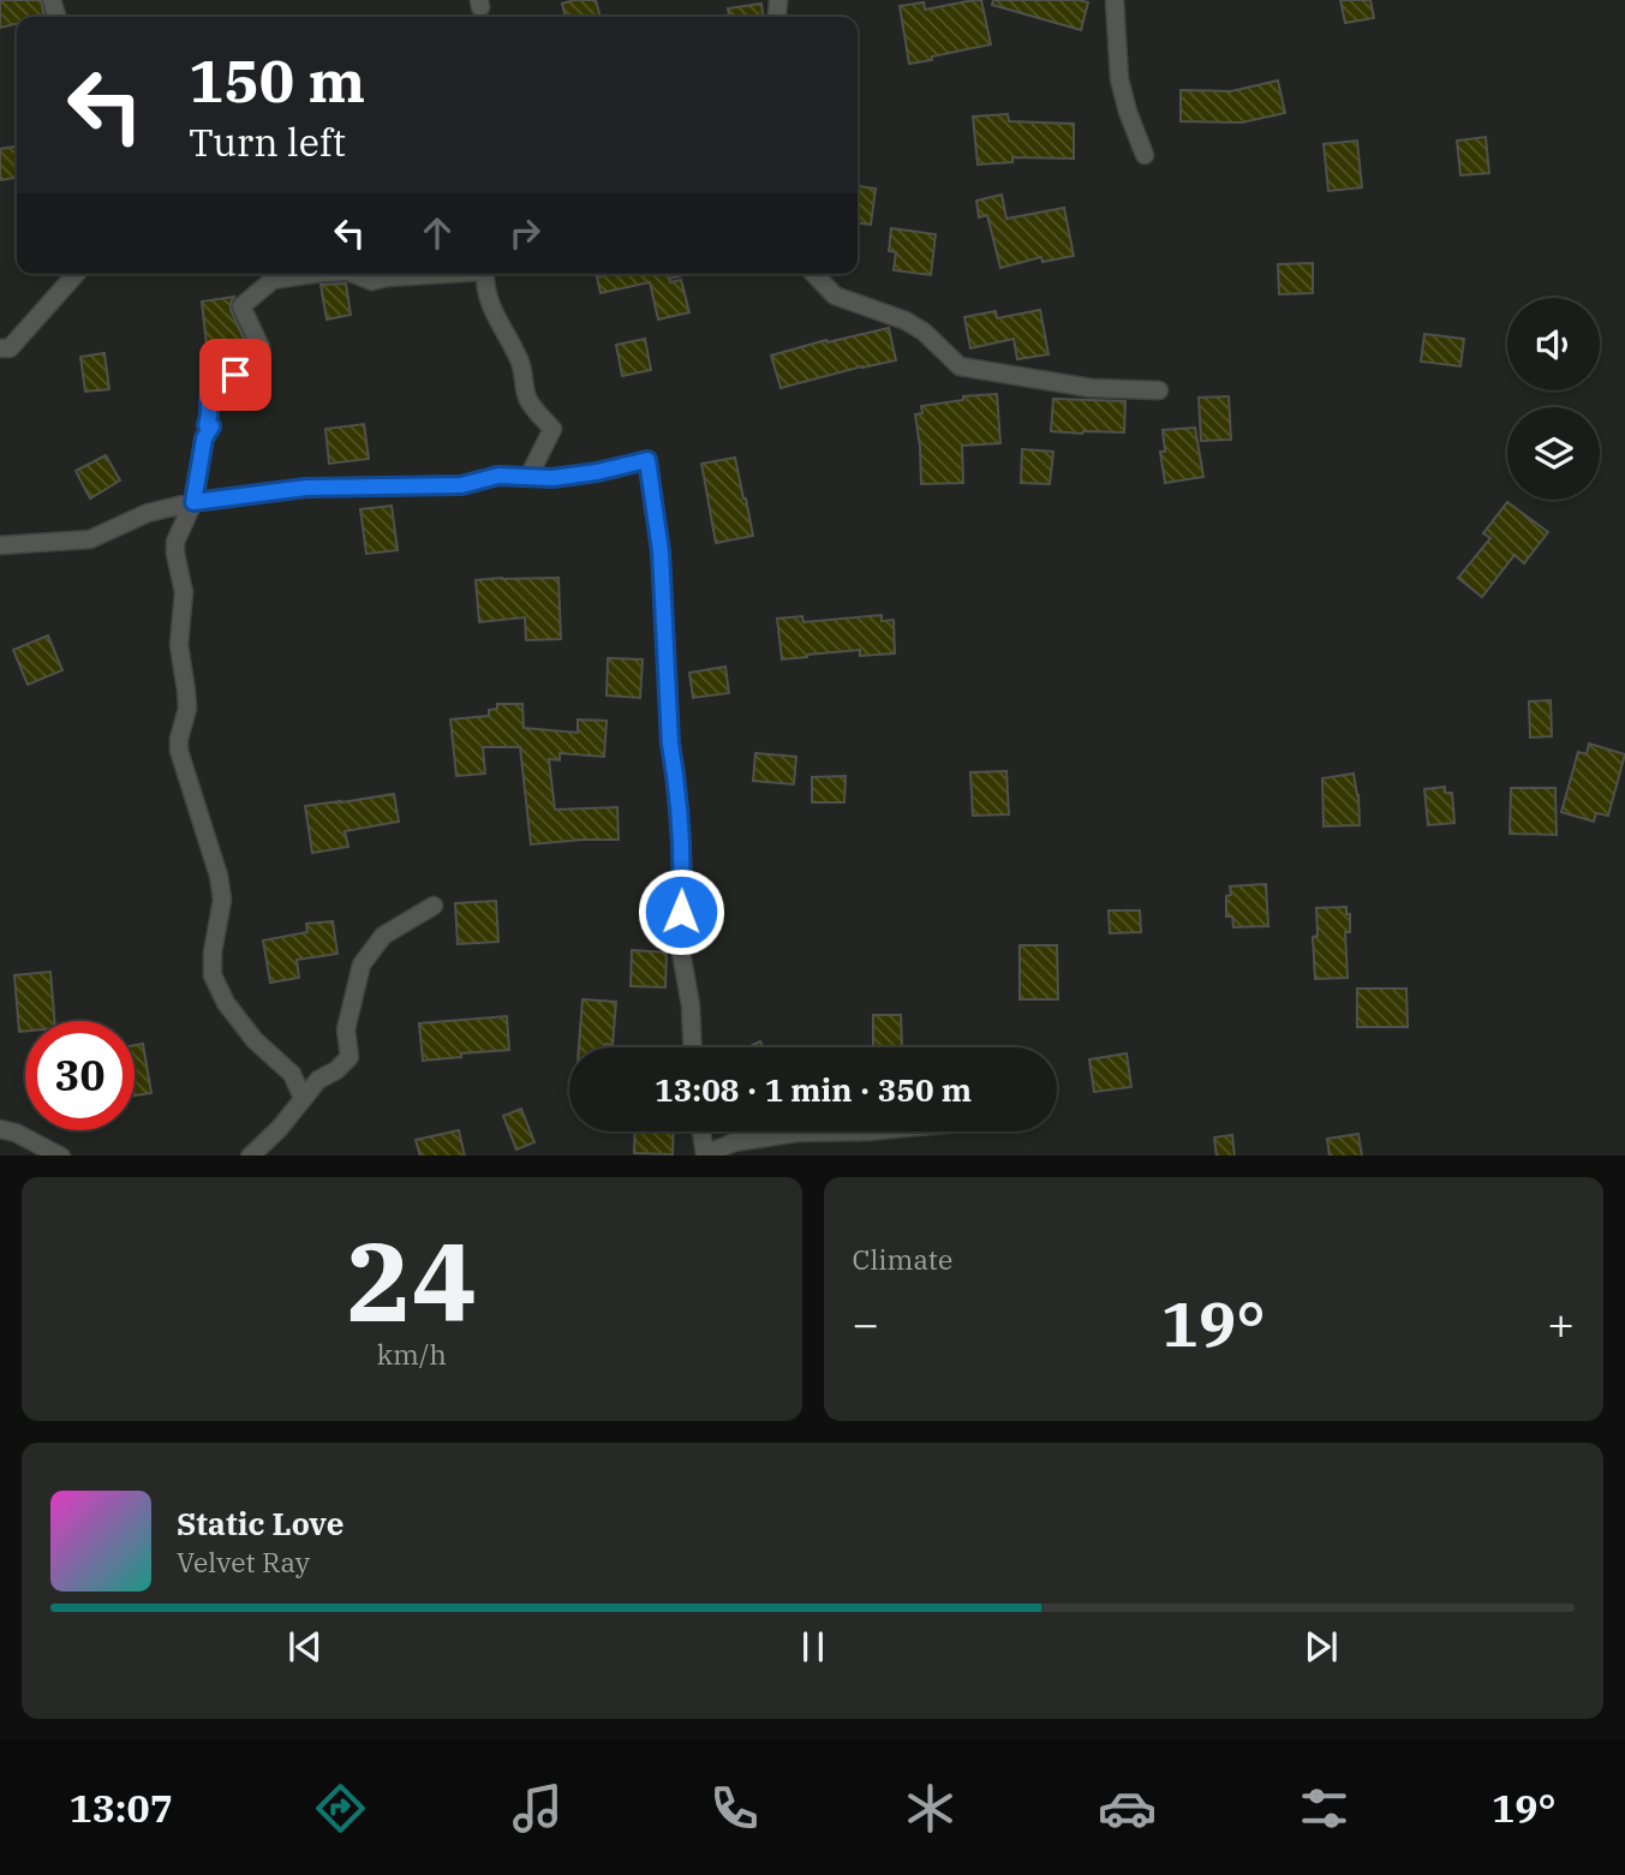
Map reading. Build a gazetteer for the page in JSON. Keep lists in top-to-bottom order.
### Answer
{
  "page": {
    "turn": ["150 m", "Turn left"],
    "limit": "30",
    "trip": "13:08 · 1 min · 350 m",
    "tile": [
      ["24", "km/h"],
      "Climate"
    ],
    "heat": ["−", "19°", "+"],
    "song": ["Static Love", "Velvet Ray"],
    "tabs": ["13:07", "19°"]
  }
}
